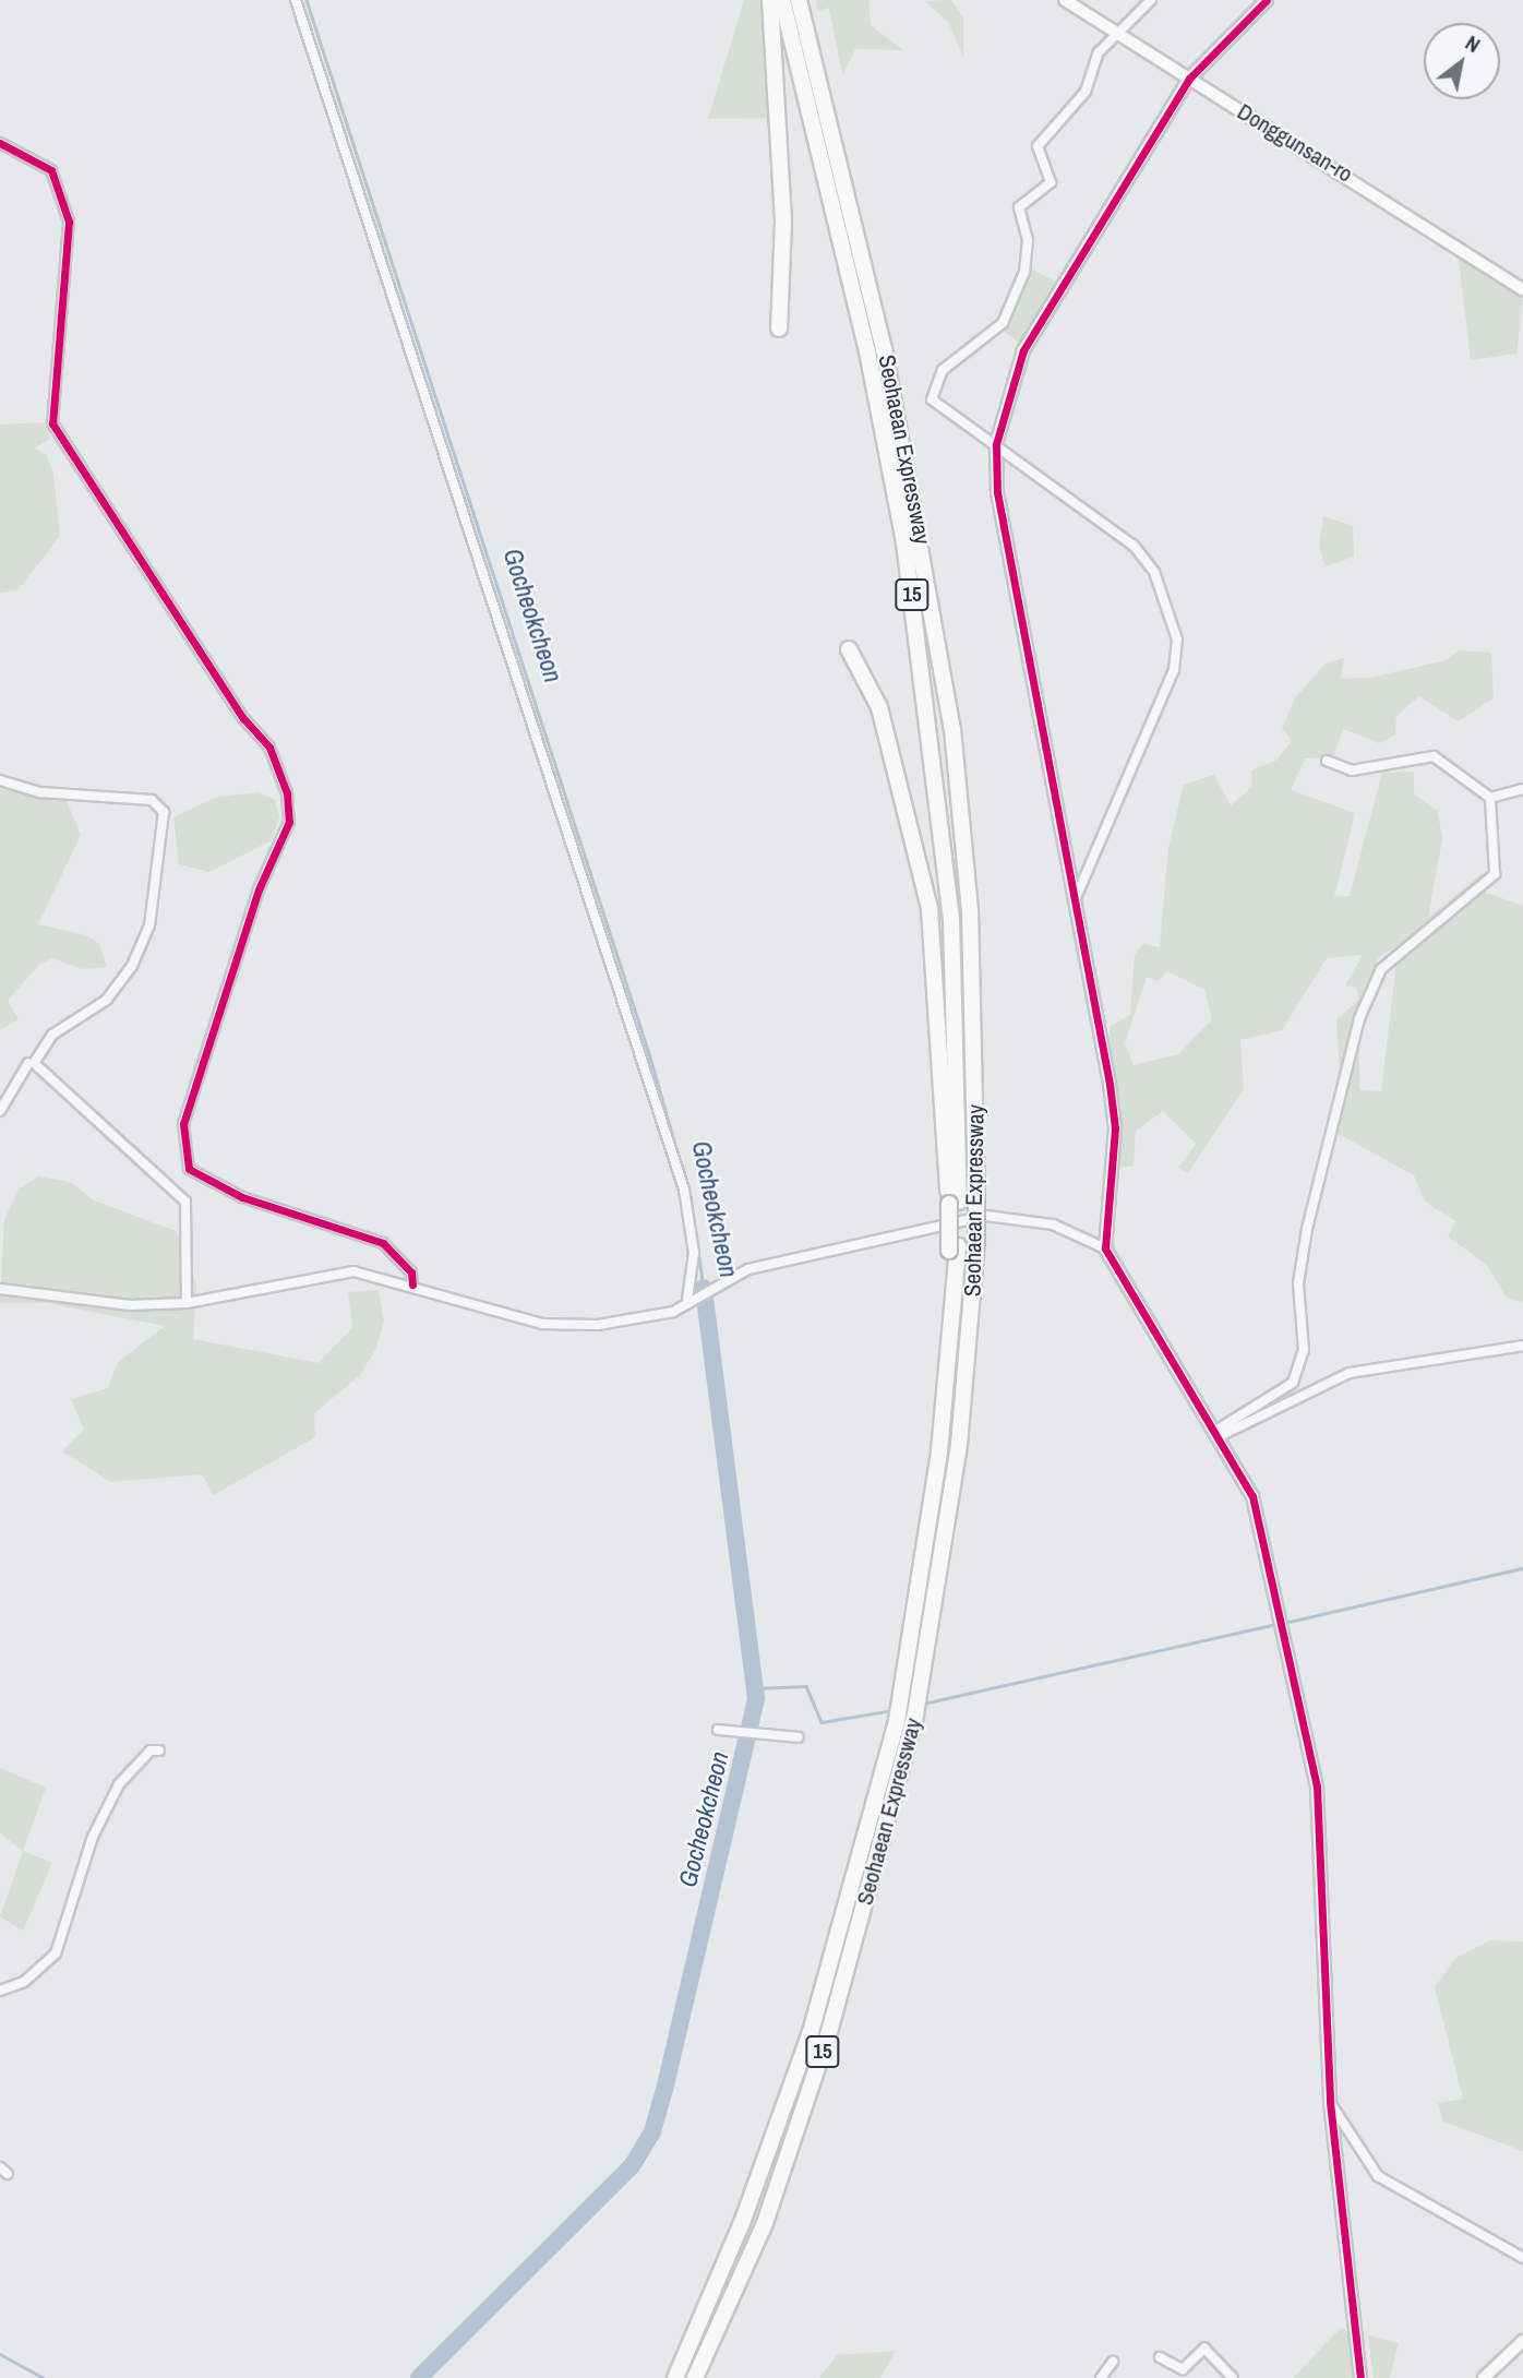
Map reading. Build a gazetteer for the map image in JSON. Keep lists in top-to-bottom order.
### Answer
{
  "streets": {
    "highway": ["Seohaean Expressway", "15"],
    "street": ["Donggunsan-ro"]
  },
  "water": ["Gocheokcheon"],
  "north": "top right"
}
